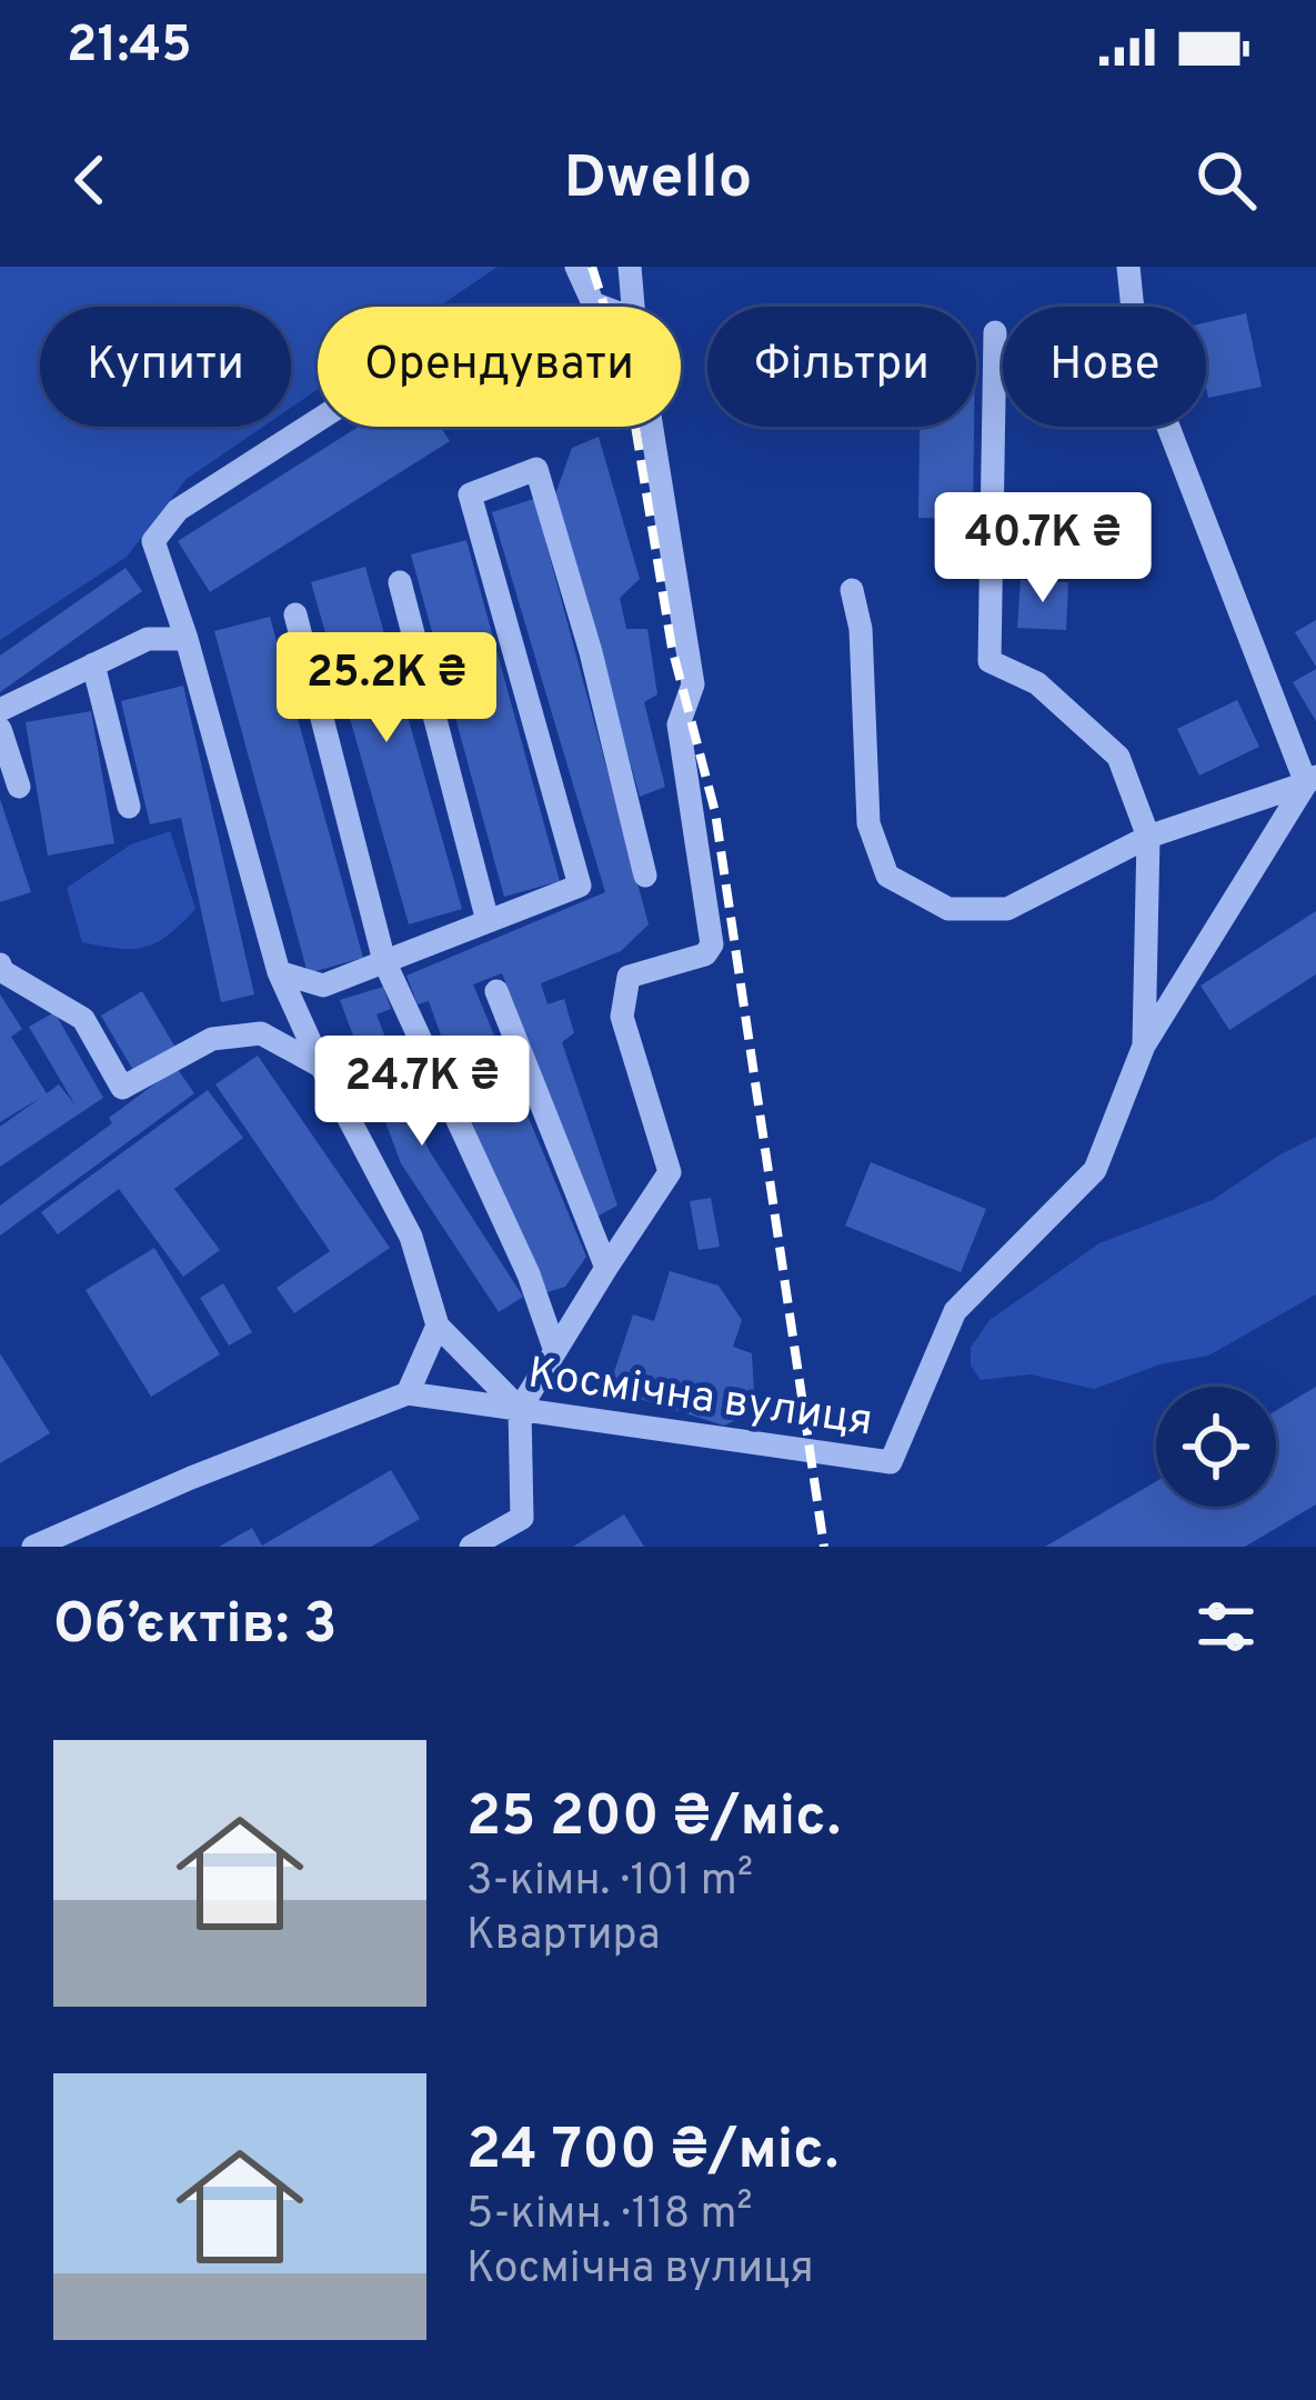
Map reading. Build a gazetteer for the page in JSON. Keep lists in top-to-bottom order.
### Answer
{
  "streets": {
    "street": ["Космічна вулиця"]
  },
  "page": {
    "status": "21:45",
    "header": "Dwello",
    "chip": [
      "Купити",
      "Орендувати",
      "Фільтри",
      "Нове"
    ],
    "price": ["40.7K ₴", "25.2K ₴", "24.7K ₴"],
    "heading": "Об’єктів: 3",
    "list": [
      {
        "name": "25 200 ₴/міс.",
        "note": "3-кімн. · 101 m² · Квартира"
      },
      {
        "name": "24 700 ₴/міс.",
        "note": "5-кімн. · 118 m² · Космічна вулиця"
      }
    ]
  }
}
